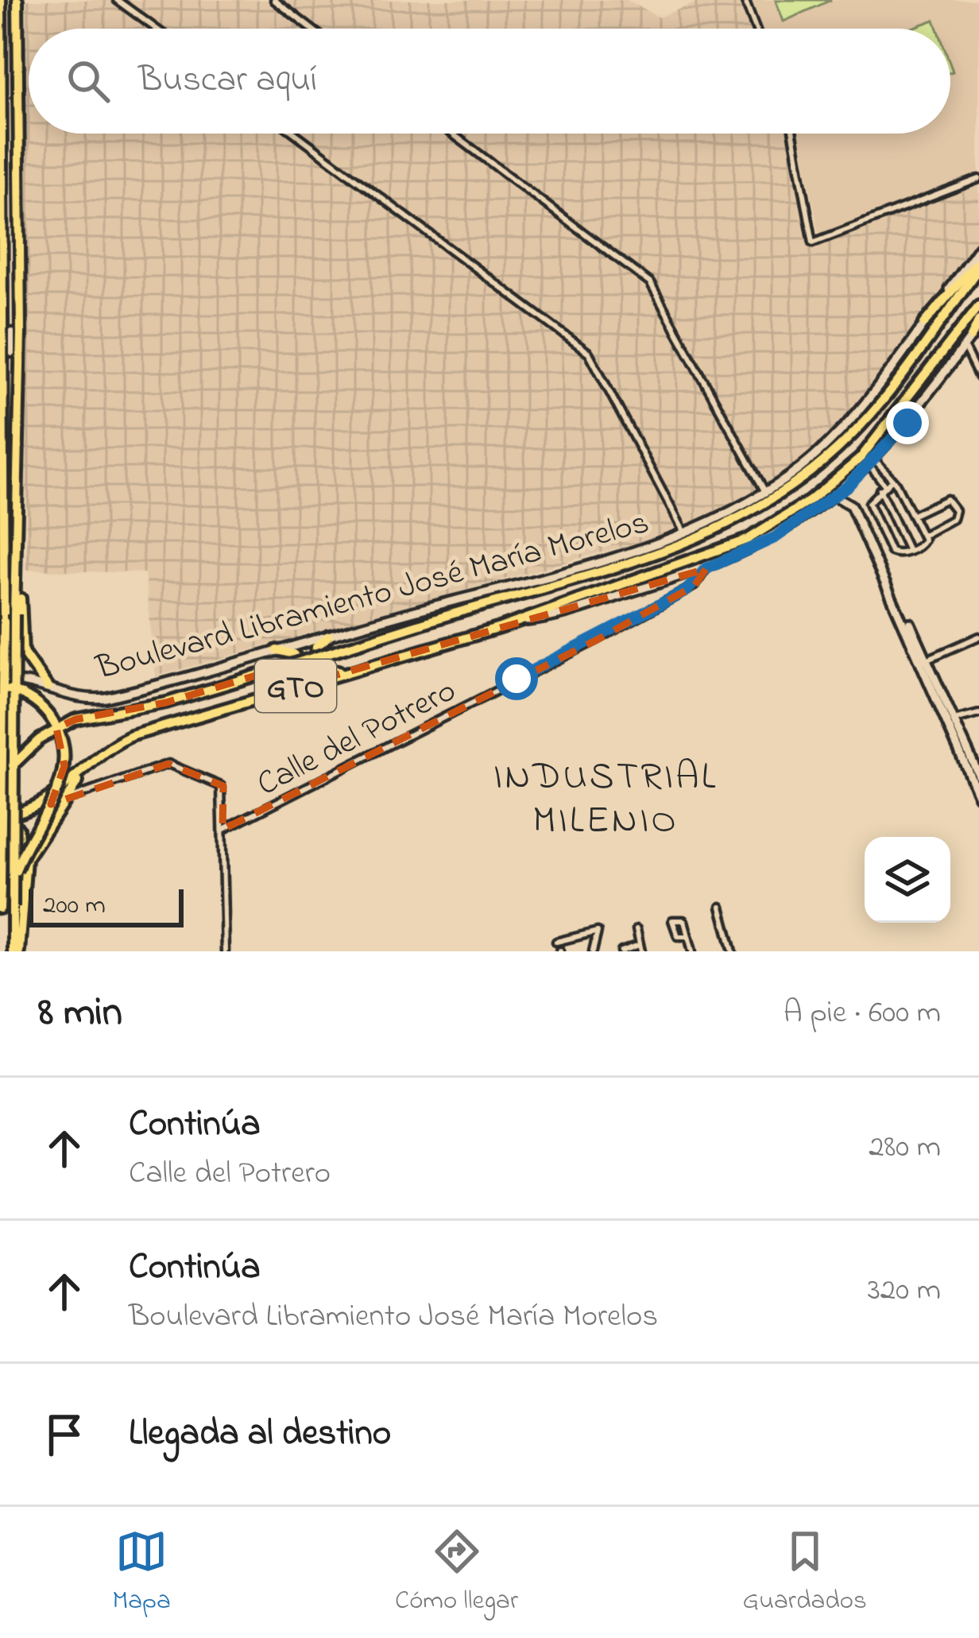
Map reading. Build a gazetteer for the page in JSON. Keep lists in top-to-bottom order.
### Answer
{
  "streets": {
    "main road": ["GTO"],
    "street": ["Boulevard Libramiento José María Morelos", "Calle del Potrero"]
  },
  "crossings": [
    ["Boulevard Libramiento José María Morelos", "GTO"],
    ["Boulevard Libramiento José María Morelos", "Calle del Potrero"]
  ],
  "districts": ["INDUSTRIAL MILENIO"],
  "scale_bar": "200 m",
  "page": {
    "search": "Buscar aquí",
    "scale": "200 m",
    "heading": ["8 min", "A pie · 600 m"],
    "list": [
      ["Continúa", "Calle del Potrero", "280 m"],
      ["Continúa", "Boulevard Libramiento José María Morelos", "320 m"],
      "Llegada al destino"
    ],
    "nav": ["Mapa", "Cómo llegar", "Guardados"]
  }
}
